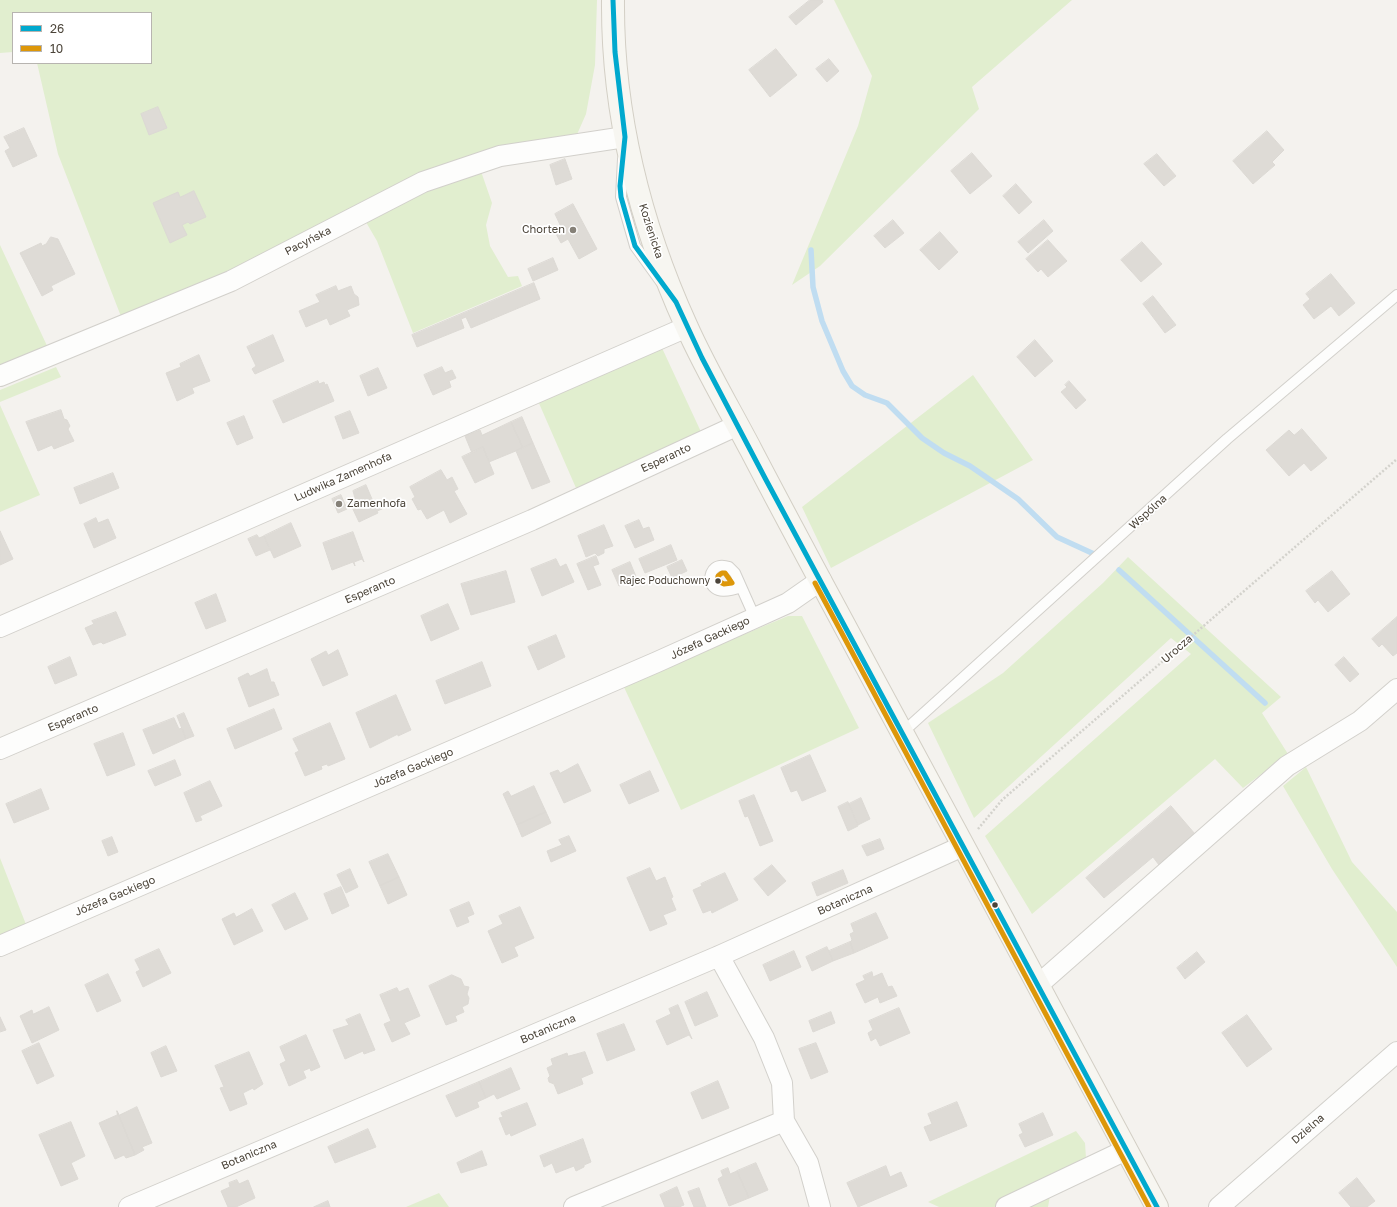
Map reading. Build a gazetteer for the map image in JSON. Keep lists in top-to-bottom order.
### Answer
{
  "streets": {
    "main road": ["Kozienicka"],
    "street": [
      "Pacyńska",
      "Esperanto",
      "Ludwika Zamenhofa",
      "Józefa Gackiego",
      "Botaniczna",
      "Dzielna"
    ],
    "lane": ["Wspólna"],
    "path": ["Urocza"]
  },
  "crossings": [
    ["Kozienicka", "Pacyńska"],
    ["Kozienicka", "Esperanto"],
    ["Kozienicka", "Ludwika Zamenhofa"],
    ["Kozienicka", "Wspólna"],
    ["Kozienicka", "Józefa Gackiego"],
    ["Kozienicka", "Urocza"],
    ["Kozienicka", "Botaniczna"],
    ["Urocza", "Botaniczna"]
  ],
  "places": ["Chorten", "Zamenhofa", "Rajec Poduchowny"],
  "lines": ["transit line 26", "transit line 10"],
  "legend": ["26", "10"]
}
